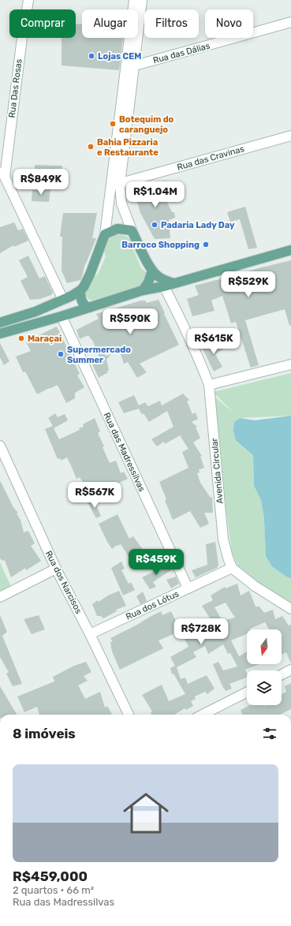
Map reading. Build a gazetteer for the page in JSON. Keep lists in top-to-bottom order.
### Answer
{
  "streets": {
    "street": [
      "Rua das Dálias",
      "Rua Das Rosas",
      "Rua das Cravinas",
      "Rua das Madressilvas",
      "Avenida Circular",
      "Rua dos Narcisos",
      "Rua dos Lótus"
    ]
  },
  "crossings": [
    ["Rua das Madressilvas", "Rua dos Lótus"],
    ["Avenida Circular", "Rua dos Lótus"],
    ["Rua dos Narcisos", "Rua dos Lótus"]
  ],
  "places": [
    "Lojas CEM",
    "Botequim do caranguejo",
    "Bahia Pizzaria e Restaurante",
    "Padaria Lady Day",
    "Barroco Shopping",
    "Maraçai",
    "Supermercado Summer"
  ],
  "north": "bottom",
  "page": {
    "chip": [
      "Comprar",
      "Alugar",
      "Filtros",
      "Novo"
    ],
    "price": [
      "R$849K",
      "R$1.04M",
      "R$529K",
      "R$590K",
      "R$615K",
      "R$567K",
      "R$459K",
      "R$728K"
    ],
    "heading": "8 imóveis",
    "list": [
      {
        "name": "R$459,000",
        "note": "2 quartos · 66 m² · Rua das Madressilvas"
      }
    ]
  }
}
